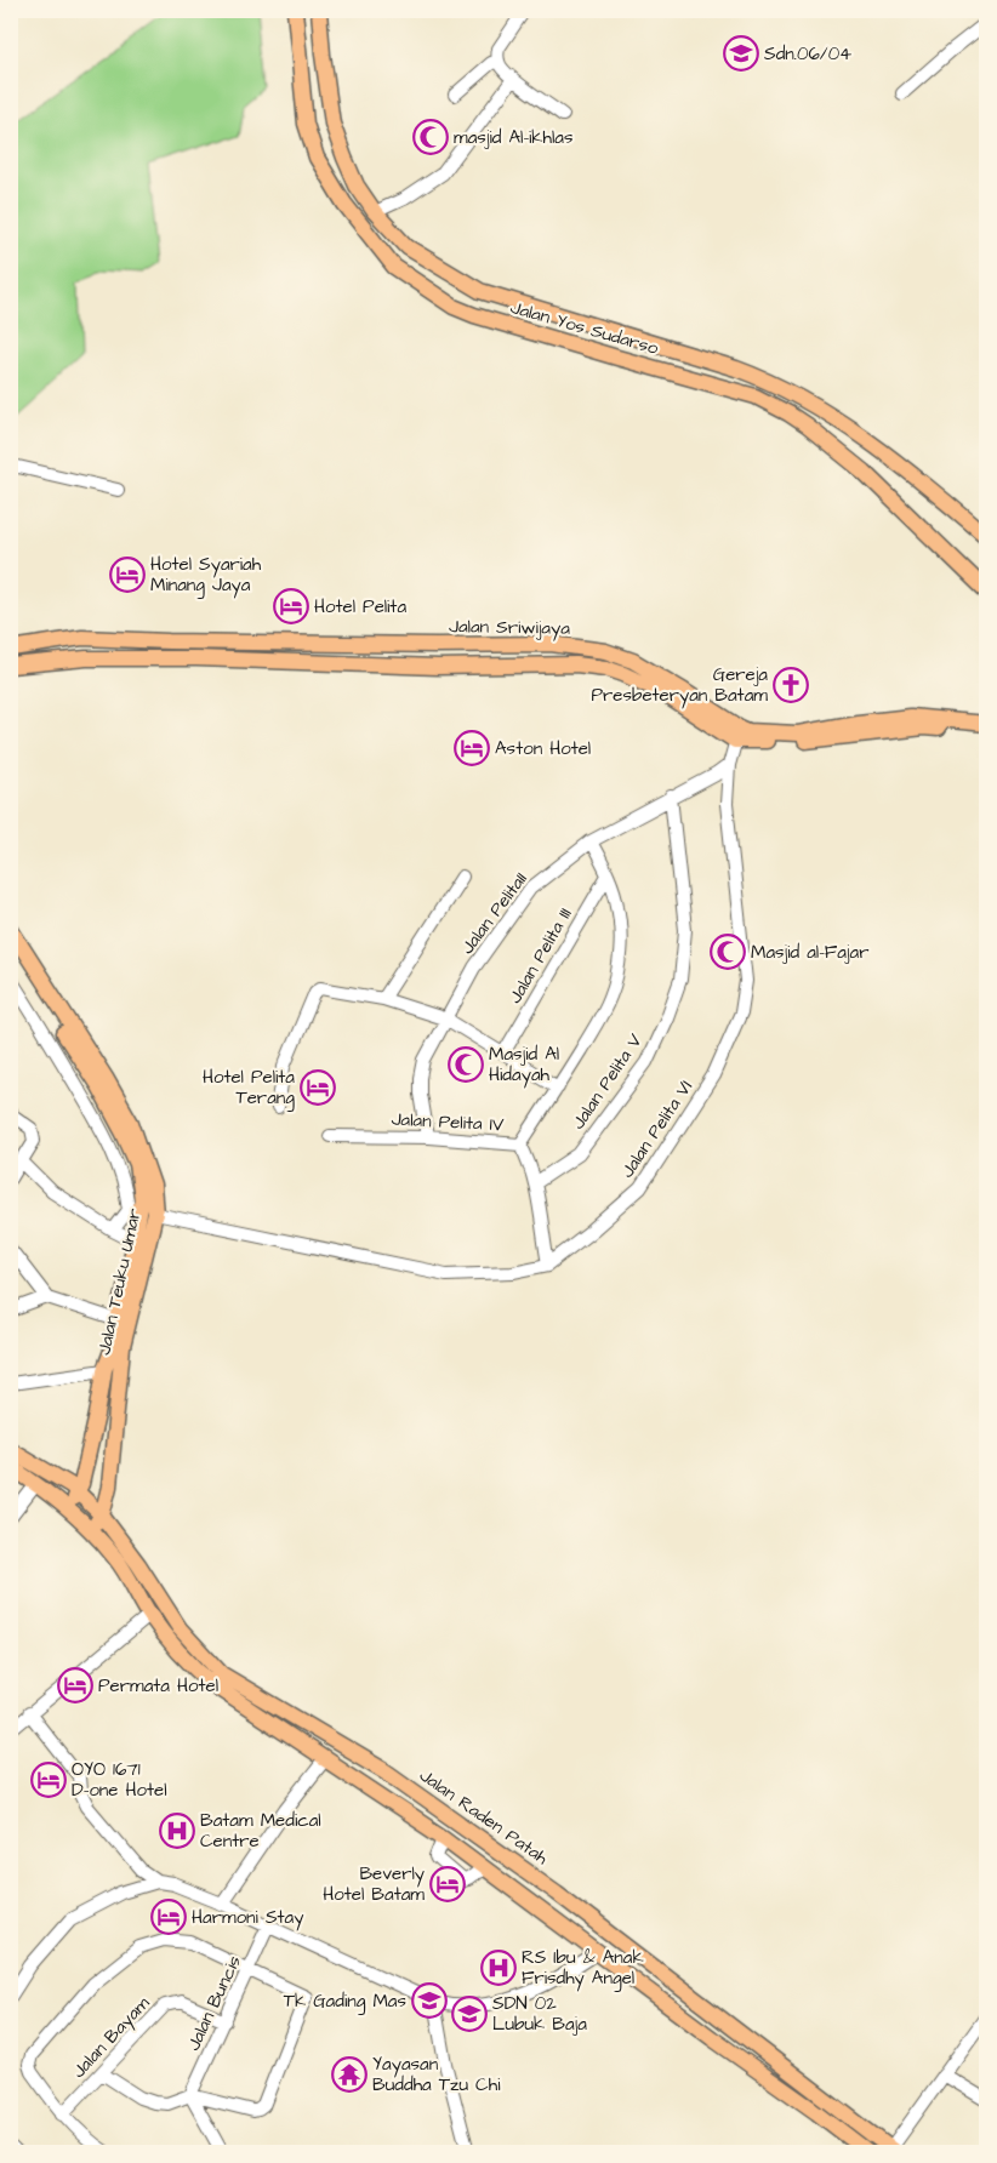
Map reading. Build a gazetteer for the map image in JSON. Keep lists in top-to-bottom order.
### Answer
{
  "streets": {
    "main road": [
      "Jalan Yos Sudarso",
      "Jalan Sriwijaya",
      "Jalan Teuku Umar",
      "Jalan Raden Patah"
    ],
    "street": [
      "Jalan PelitaII",
      "Jalan Pelita III",
      "Jalan Pelita V",
      "Jalan Pelita IV",
      "Jalan Pelita VI",
      "Jalan Buncis",
      "Jalan Bayam"
    ]
  },
  "crossings": [
    ["Jalan Sriwijaya", "Jalan Pelita VI"],
    ["Jalan PelitaII", "Jalan Pelita V"],
    ["Jalan PelitaII", "Jalan Pelita IV"],
    ["Jalan PelitaII", "Jalan Pelita VI"],
    ["Jalan Pelita III", "Jalan Pelita IV"],
    ["Jalan Pelita VI", "Jalan Teuku Umar"],
    ["Jalan Teuku Umar", "Jalan Raden Patah"],
    ["Jalan Buncis", "Jalan Bayam"]
  ],
  "places": {
    "school or university": ["Sdn.06/04", "Tk Gading Mas", "SDN 02 Lubuk Baja"],
    "mosque": ["masjid Al-ikhlas", "Masjid al-Fajar", "Masjid Al Hidayah"],
    "hotel": [
      "Hotel Syariah Minang Jaya",
      "Hotel Pelita",
      "Aston Hotel",
      "Hotel Pelita Terang",
      "Permata Hotel",
      "OYO 1671 D-one Hotel",
      "Beverly Hotel Batam",
      "Harmoni Stay"
    ],
    "church": ["Gereja Presbeteryan Batam"],
    "hospital": ["Batam Medical Centre", "RS Ibu & Anak Frisdhy Angel"],
    "temple": ["Yayasan Buddha Tzu Chi"]
  }
}
